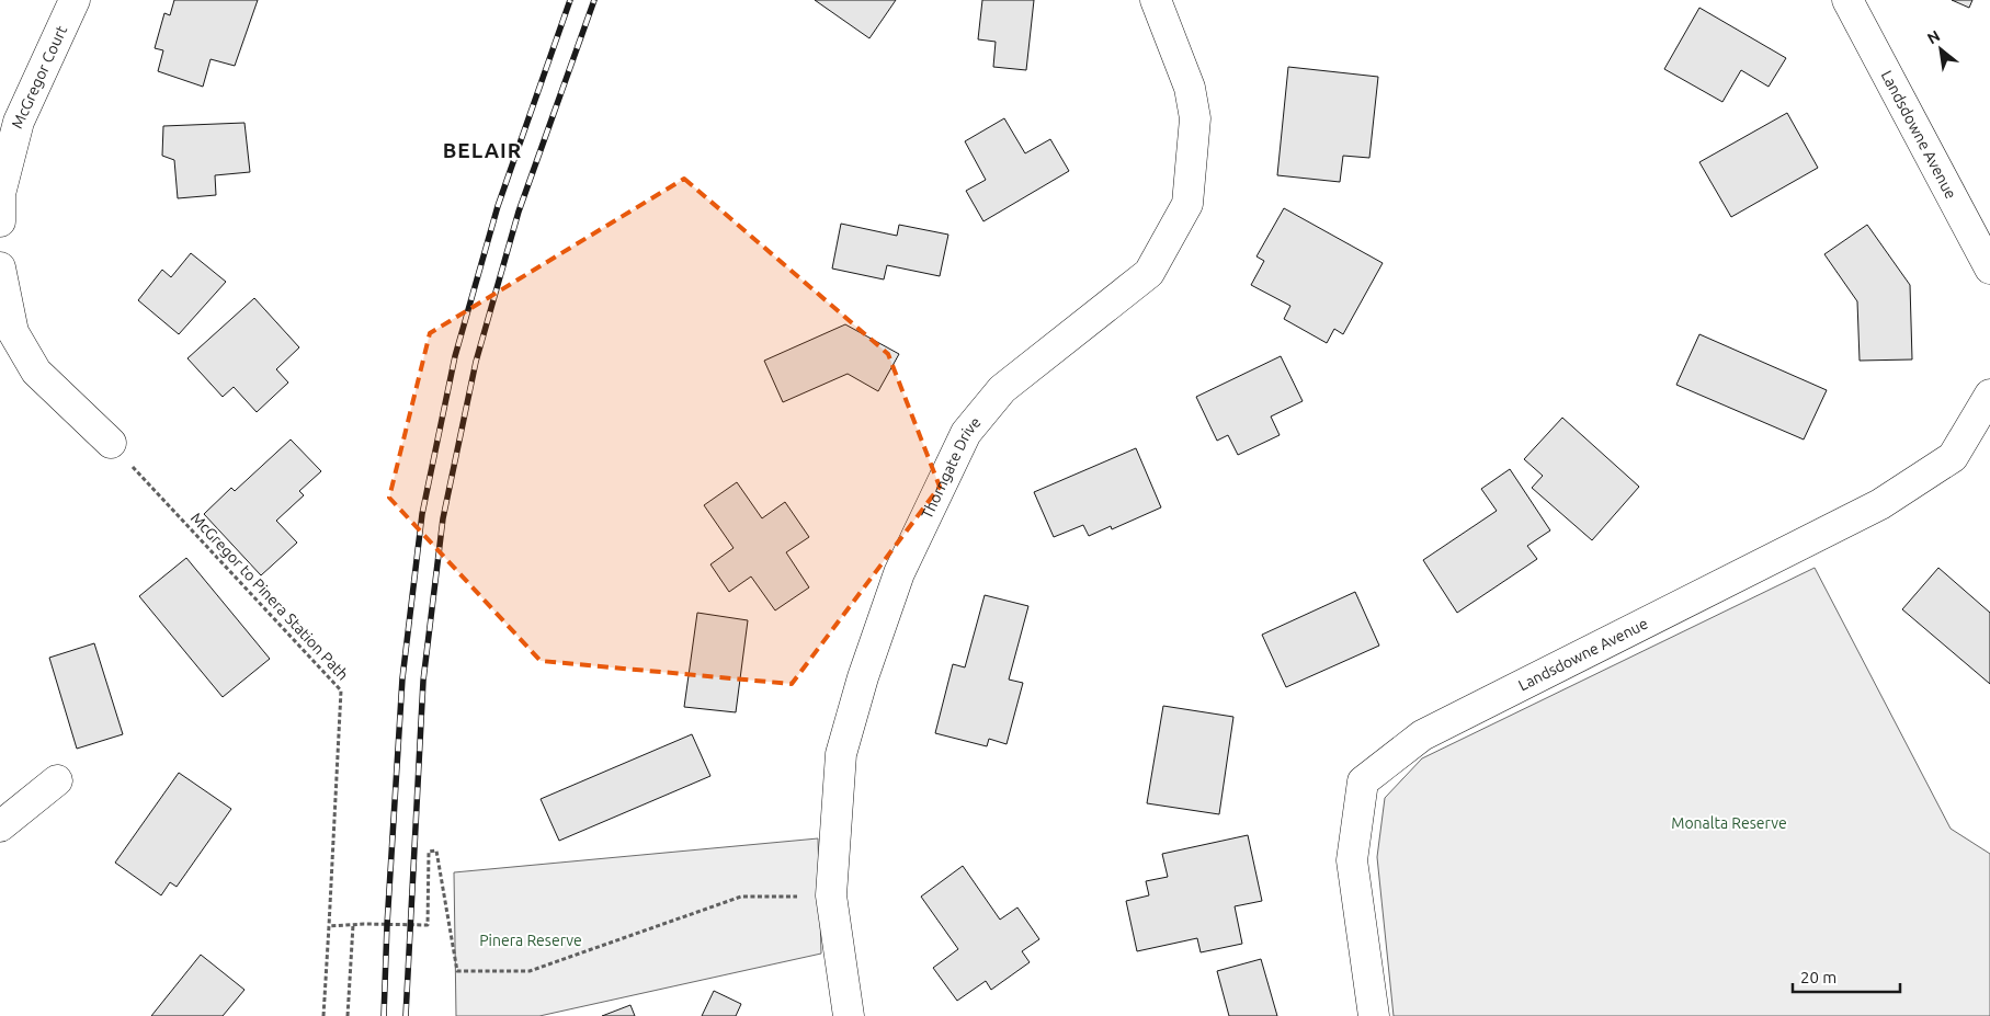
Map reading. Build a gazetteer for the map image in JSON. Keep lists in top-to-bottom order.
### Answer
{
  "streets": {
    "street": ["McGregor Court", "Landsdowne Avenue", "Thorngate Drive"],
    "path": ["McGregor to Pinera Station Path"]
  },
  "districts": ["BELAIR"],
  "parks": ["Monalta Reserve", "Pinera Reserve"],
  "scale_bar": "20 m",
  "north": "top left"
}
